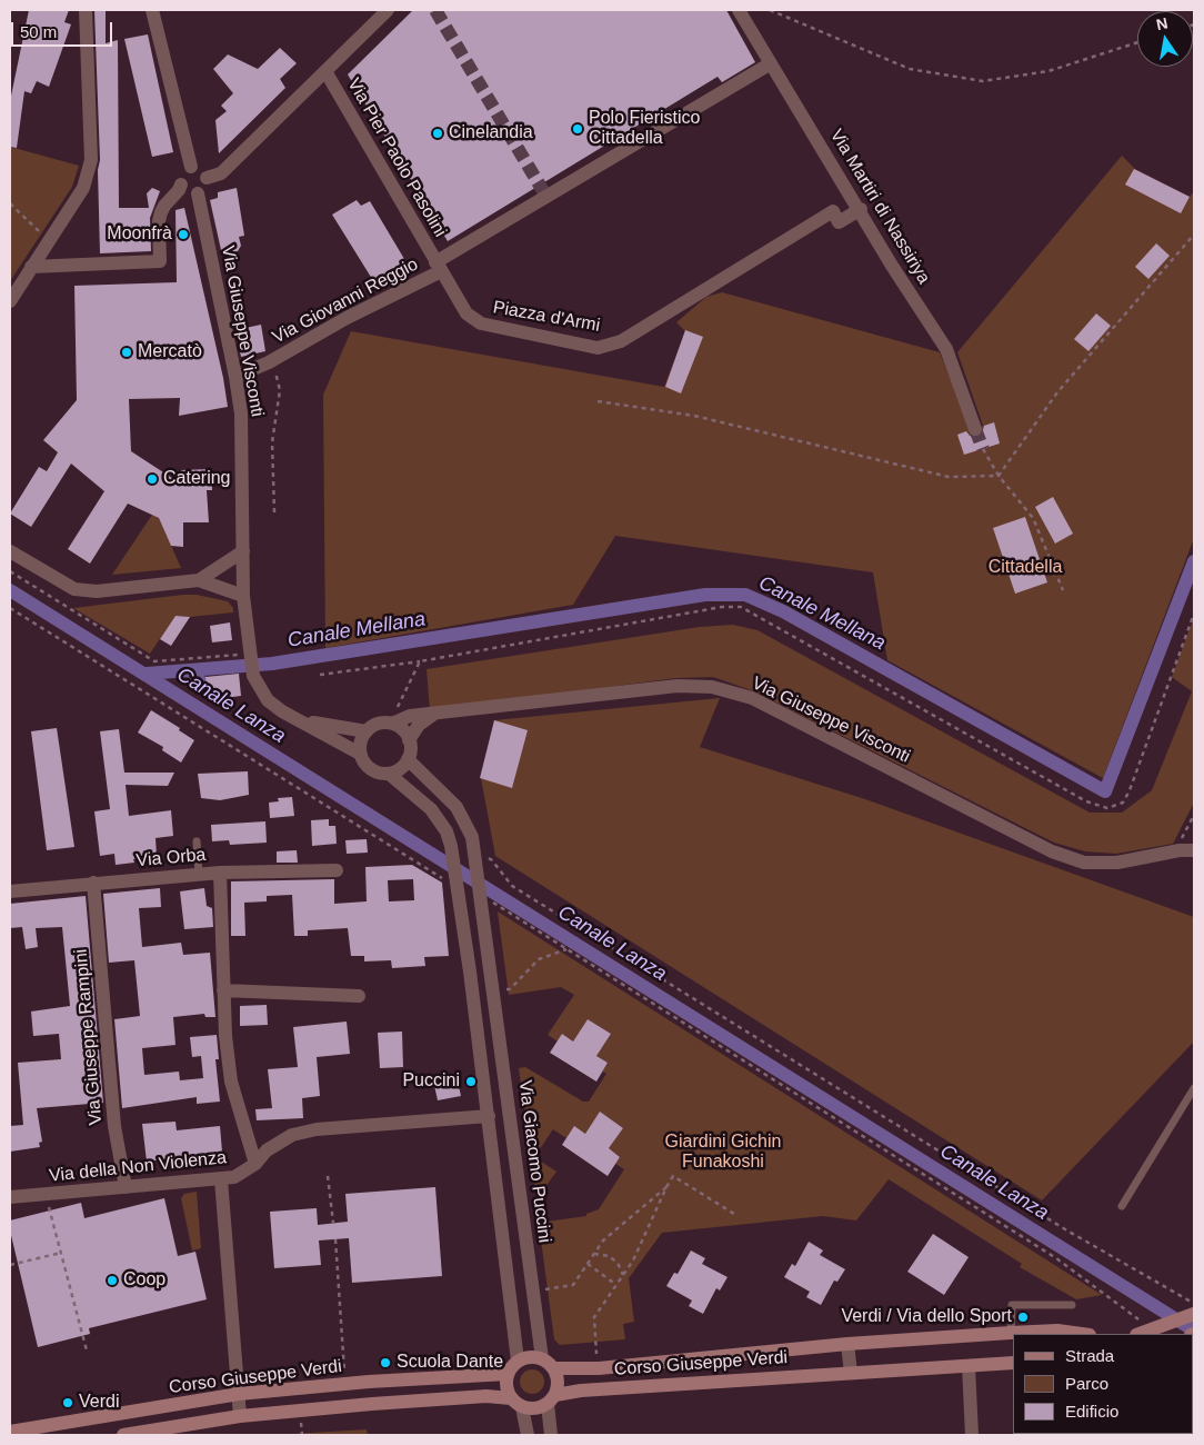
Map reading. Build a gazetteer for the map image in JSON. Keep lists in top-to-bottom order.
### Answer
{
  "streets": {
    "street": [
      "Via Pier Paolo Pasolini",
      "Via Martiri di Nassiriya",
      "Via Giovanni Reggio",
      "Piazza d'Armi",
      "Via Giuseppe Visconti",
      "Via Orba",
      "Via Giuseppe Rampini",
      "Via Giacomo Puccini",
      "Via della Non Violenza",
      "Corso Giuseppe Verdi"
    ]
  },
  "crossings": [
    ["Via Pier Paolo Pasolini", "Via Giovanni Reggio"],
    ["Via Pier Paolo Pasolini", "Piazza d'Armi"],
    ["Via Martiri di Nassiriya", "Piazza d'Armi"],
    ["Via Giovanni Reggio", "Piazza d'Armi"],
    ["Via Giovanni Reggio", "Via Giuseppe Visconti"],
    ["Via Giuseppe Visconti", "Via Giacomo Puccini"],
    ["Via Orba", "Via Giuseppe Rampini"],
    ["Via Giuseppe Rampini", "Via della Non Violenza"],
    ["Via Giacomo Puccini", "Corso Giuseppe Verdi"]
  ],
  "water": ["Canale Mellana", "Canale Lanza"],
  "parks": ["Cittadella", "Giardini Gichin Funakoshi"],
  "places": [
    "Polo Fieristico Cittadella",
    "Cinelandia",
    "Moonfrà",
    "Mercatò",
    "Catering",
    "Puccini",
    "Coop",
    "Verdi / Via dello Sport",
    "Scuola Dante",
    "Verdi"
  ],
  "legend": ["Strada", "Parco", "Edificio"],
  "scale_bar": "50 m",
  "north": "top"
}
